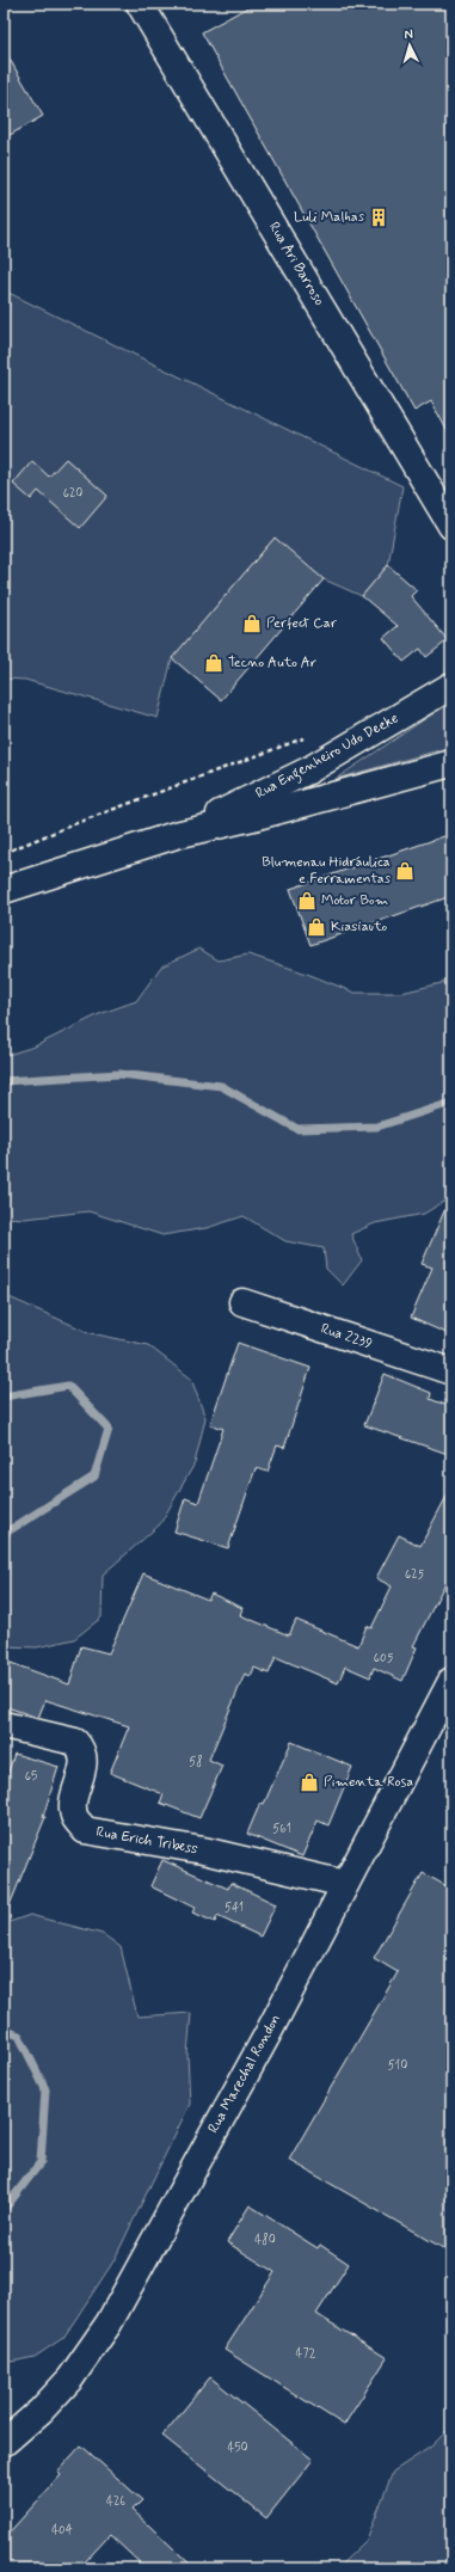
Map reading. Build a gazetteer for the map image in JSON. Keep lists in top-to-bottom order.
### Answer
{
  "streets": {
    "main road": [
      "Rua Ari Barroso",
      "Rua Engenheiro Udo Deeke",
      "Rua 2239",
      "Rua Erich Tribess",
      "Rua Marechal Rondon"
    ]
  },
  "crossings": [
    ["Rua Erich Tribess", "Rua Marechal Rondon"]
  ],
  "places": {
    "building": ["Luli Malhas"],
    "shop": [
      "Perfect Car",
      "Tecno Auto Ar",
      "Blumenau Hidráulica e Ferramentas",
      "Motor Bom",
      "Kiasiauto",
      "Pimenta Rosa"
    ]
  },
  "house_numbers": [
    "620",
    "625",
    "605",
    "58",
    "65",
    "561",
    "541",
    "510",
    "480",
    "472",
    "450",
    "426",
    "404"
  ],
  "north": "top"
}
